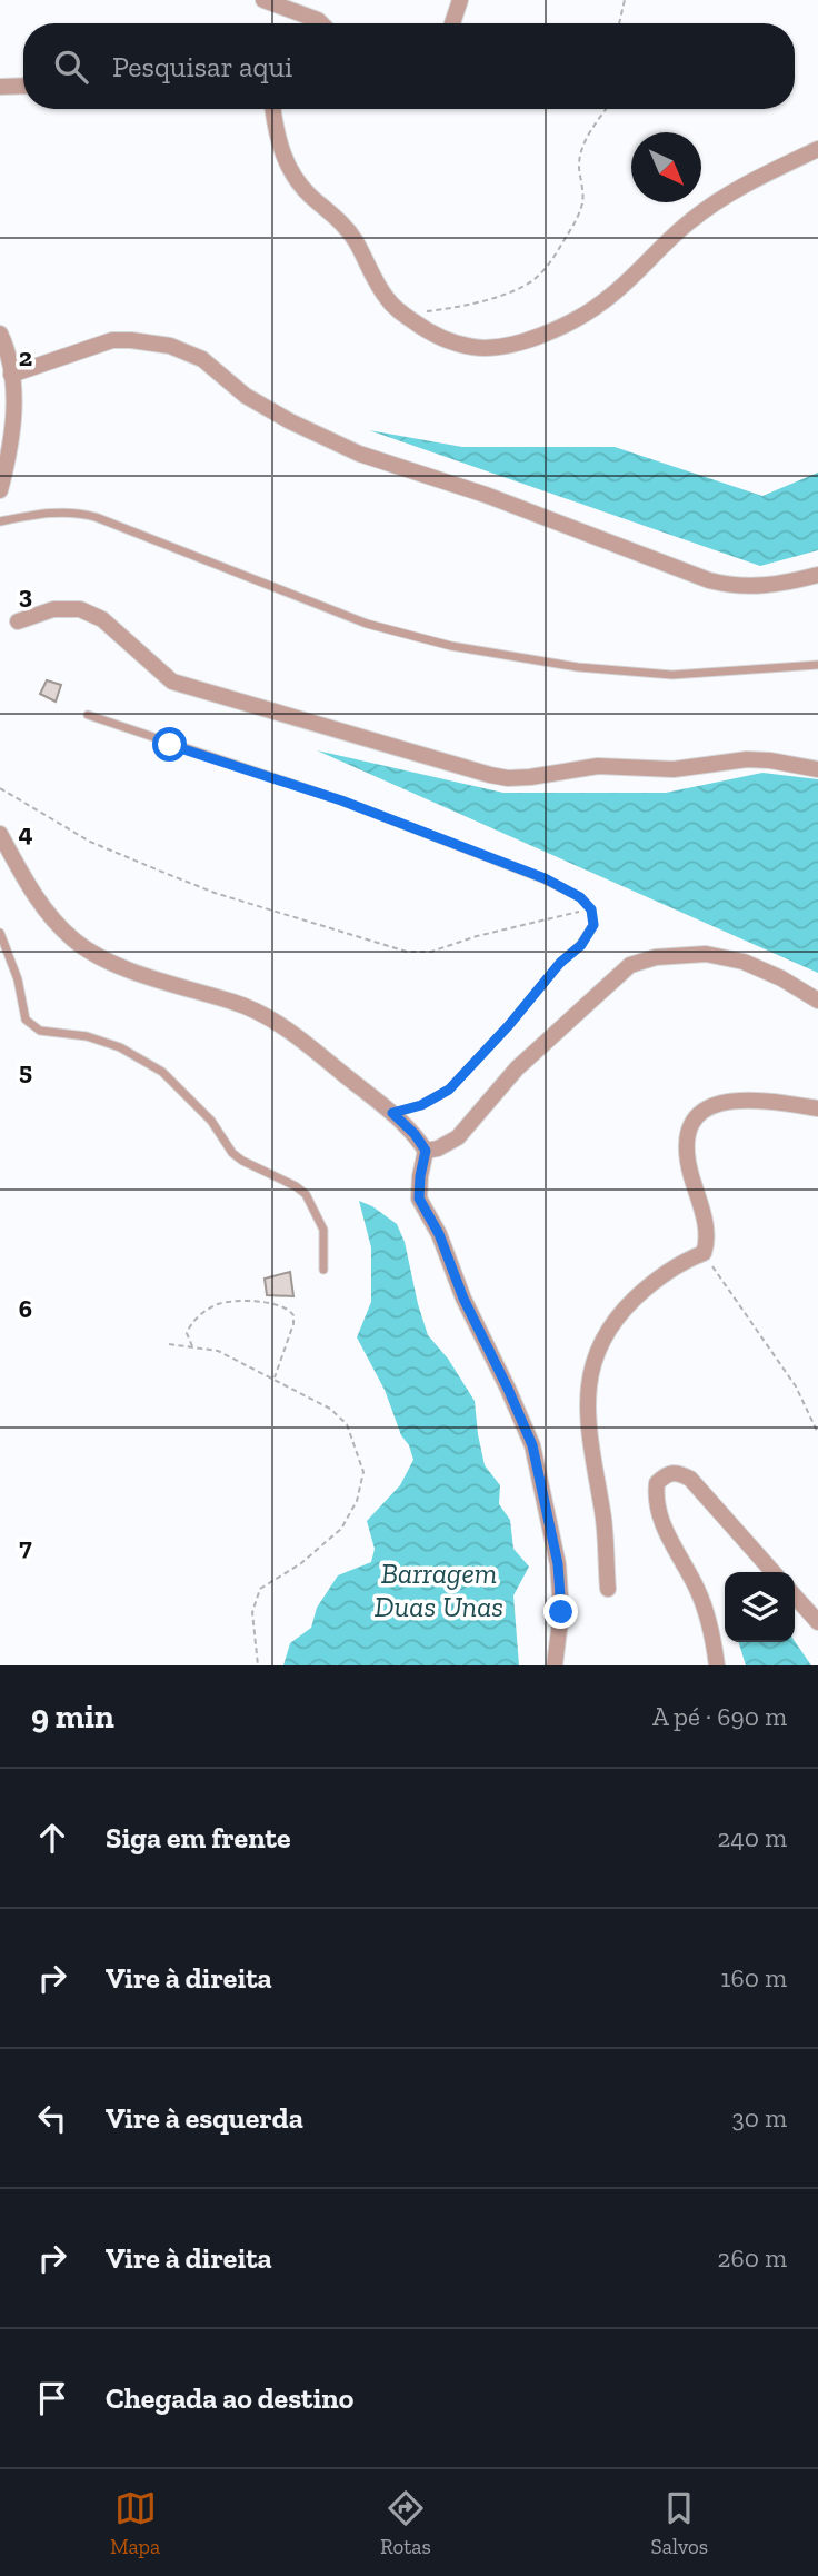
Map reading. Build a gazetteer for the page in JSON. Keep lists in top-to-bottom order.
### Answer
{
  "water": ["Barragem Duas Unas"],
  "north": "bottom right",
  "page": {
    "search": "Pesquisar aqui",
    "heading": ["9 min", "A pé · 690 m"],
    "list": [
      ["Siga em frente", "240 m"],
      ["Vire à direita", "160 m"],
      ["Vire à esquerda", "30 m"],
      ["Vire à direita", "260 m"],
      "Chegada ao destino"
    ],
    "nav": ["Mapa", "Rotas", "Salvos"]
  },
  "grid": {
    "rows": [
      "2",
      "3",
      "4",
      "5",
      "6",
      "7"
    ]
  }
}
